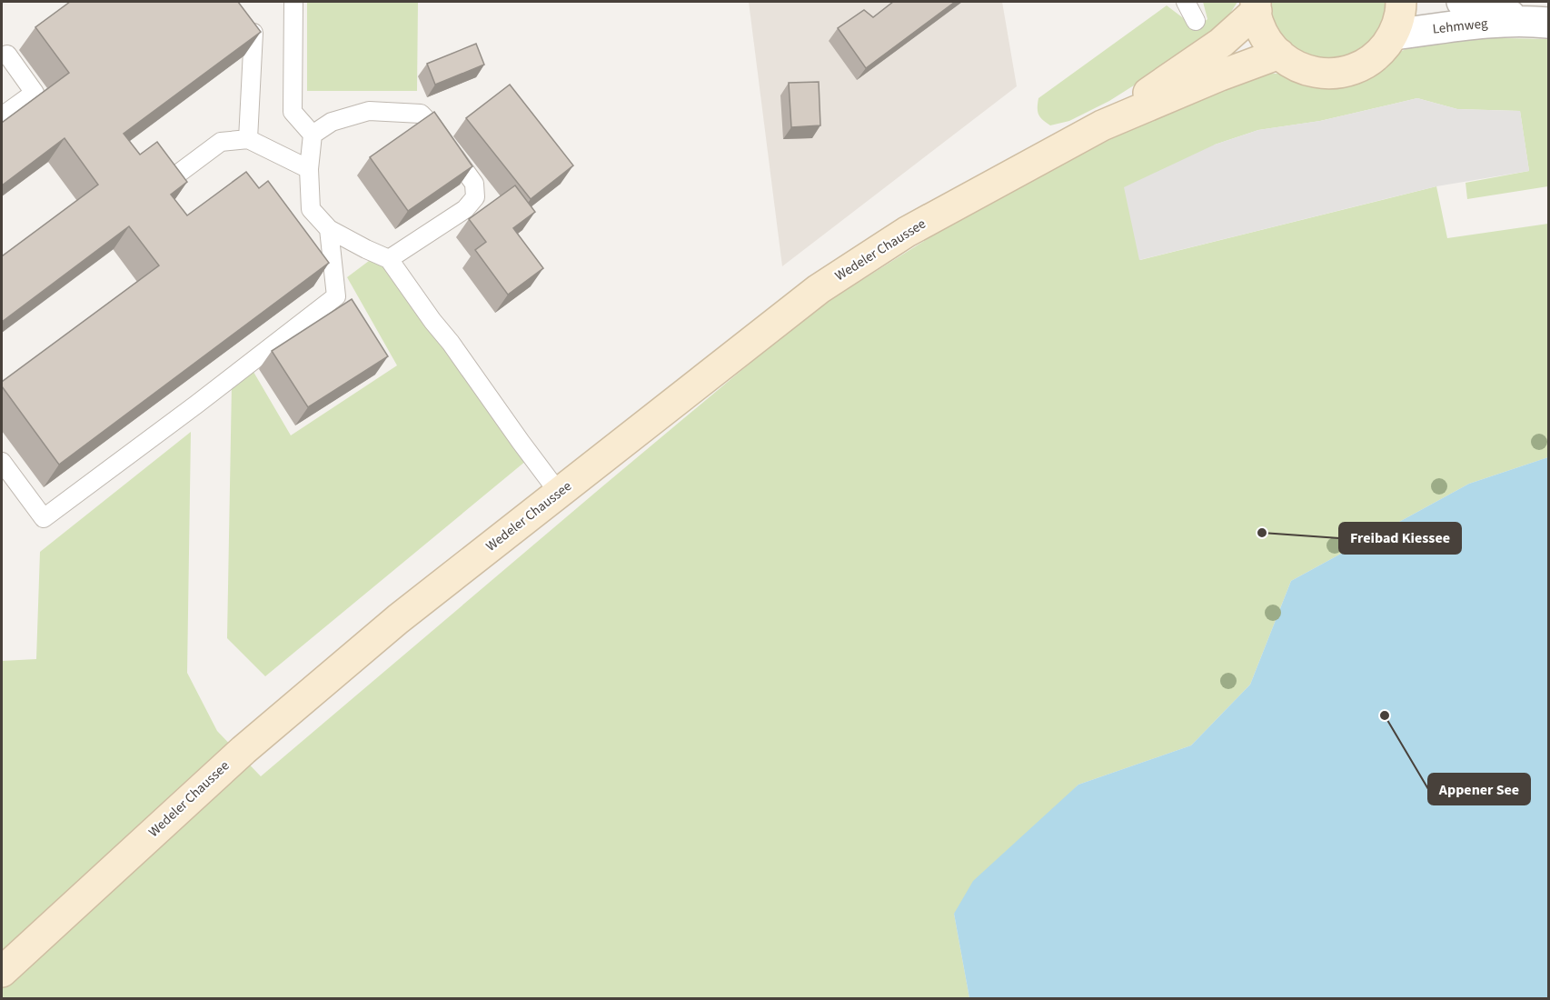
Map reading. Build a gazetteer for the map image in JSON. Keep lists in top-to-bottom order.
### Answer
{
  "streets": {
    "main road": ["Wedeler Chaussee"],
    "street": ["Lehmweg"]
  },
  "places": ["Freibad Kiessee", "Appener See"]
}
